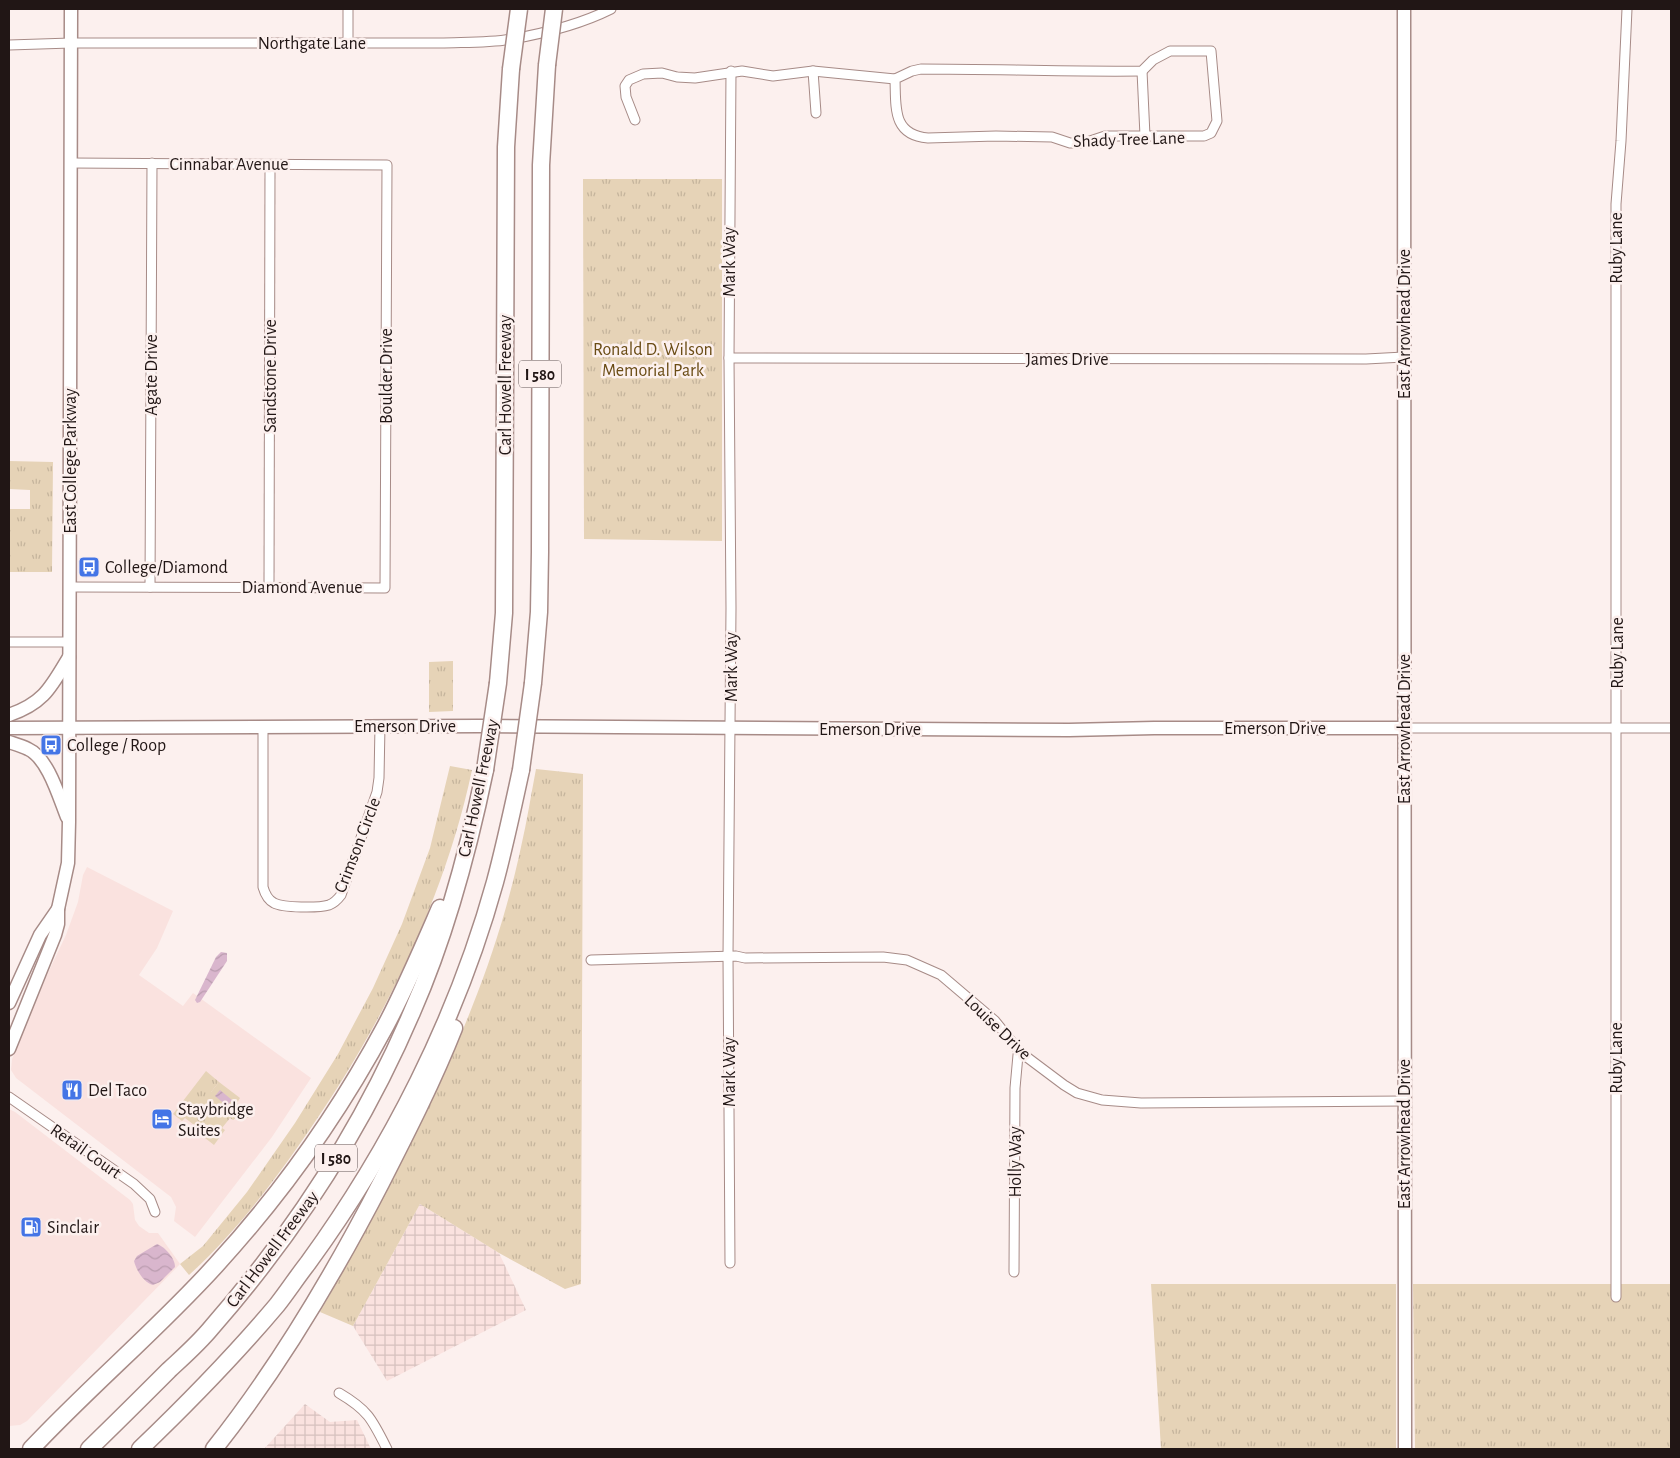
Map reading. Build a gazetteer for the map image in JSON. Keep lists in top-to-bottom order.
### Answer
{
  "streets": {
    "highway": ["I 580", "Carl Howell Freeway"],
    "street": [
      "Northgate Lane",
      "Shady Tree Lane",
      "Cinnabar Avenue",
      "Ruby Lane",
      "Mark Way",
      "East Arrowhead Drive",
      "James Drive",
      "Agate Drive",
      "Sandstone Drive",
      "Boulder Drive",
      "East College Parkway",
      "Diamond Avenue",
      "Emerson Drive",
      "Crimson Circle",
      "Louise Drive",
      "Retail Court",
      "Holly Way"
    ]
  },
  "crossings": [
    ["Northgate Lane", "East College Parkway"],
    ["Cinnabar Avenue", "Agate Drive"],
    ["Cinnabar Avenue", "Sandstone Drive"],
    ["Cinnabar Avenue", "Boulder Drive"],
    ["Cinnabar Avenue", "East College Parkway"],
    ["Ruby Lane", "Emerson Drive"],
    ["Mark Way", "James Drive"],
    ["Mark Way", "Emerson Drive"],
    ["Mark Way", "Louise Drive"],
    ["East Arrowhead Drive", "James Drive"],
    ["East Arrowhead Drive", "Emerson Drive"],
    ["East Arrowhead Drive", "Louise Drive"],
    ["Agate Drive", "Diamond Avenue"],
    ["Sandstone Drive", "Diamond Avenue"],
    ["Boulder Drive", "Diamond Avenue"],
    ["East College Parkway", "Diamond Avenue"],
    ["East College Parkway", "Emerson Drive"],
    ["Emerson Drive", "Crimson Circle"],
    ["Louise Drive", "Holly Way"]
  ],
  "parks": ["Ronald D. Wilson Memorial Park"],
  "places": {
    "bus stop": ["College/Diamond", "College / Roop"],
    "restaurant": ["Del Taco"],
    "hotel": ["Staybridge Suites"],
    "fuel station": ["Sinclair"]
  }
}
